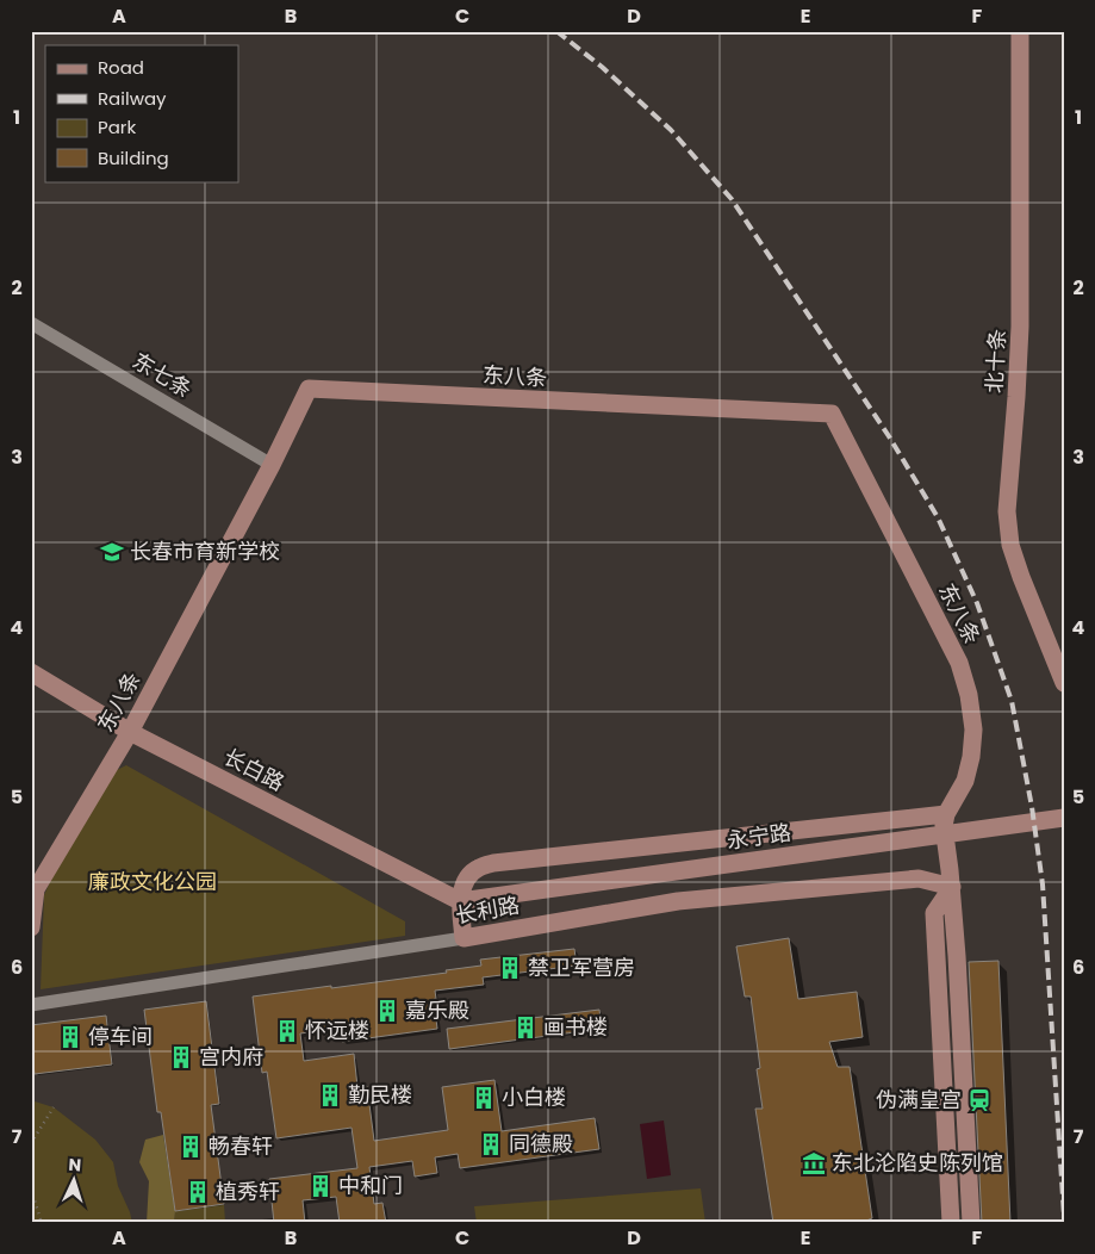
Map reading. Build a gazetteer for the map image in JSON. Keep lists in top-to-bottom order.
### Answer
{
  "streets": {
    "street": [
      "北十条",
      "东七条",
      "东八条",
      "长白路",
      "永宁路",
      "长利路"
    ]
  },
  "crossings": [
    ["东七条", "东八条"],
    ["东八条", "长白路"],
    ["长白路", "永宁路"]
  ],
  "parks": ["廉政文化公园"],
  "places": {
    "school or university": ["长春市育新学校"],
    "building": [
      "禁卫军营房",
      "嘉乐殿",
      "画书楼",
      "怀远楼",
      "停车间",
      "宫内府",
      "勤民楼",
      "小白楼",
      "同德殿",
      "畅春轩",
      "中和门",
      "植秀轩"
    ],
    "station": ["伪满皇宫"],
    "museum": ["东北沦陷史陈列馆"]
  },
  "legend": [
    "Road",
    "Railway",
    "Park",
    "Building"
  ],
  "north": "top",
  "grid": {
    "columns": [
      "A",
      "B",
      "C",
      "D",
      "E",
      "F"
    ],
    "rows": [
      "1",
      "2",
      "3",
      "4",
      "5",
      "6",
      "7"
    ]
  }
}
